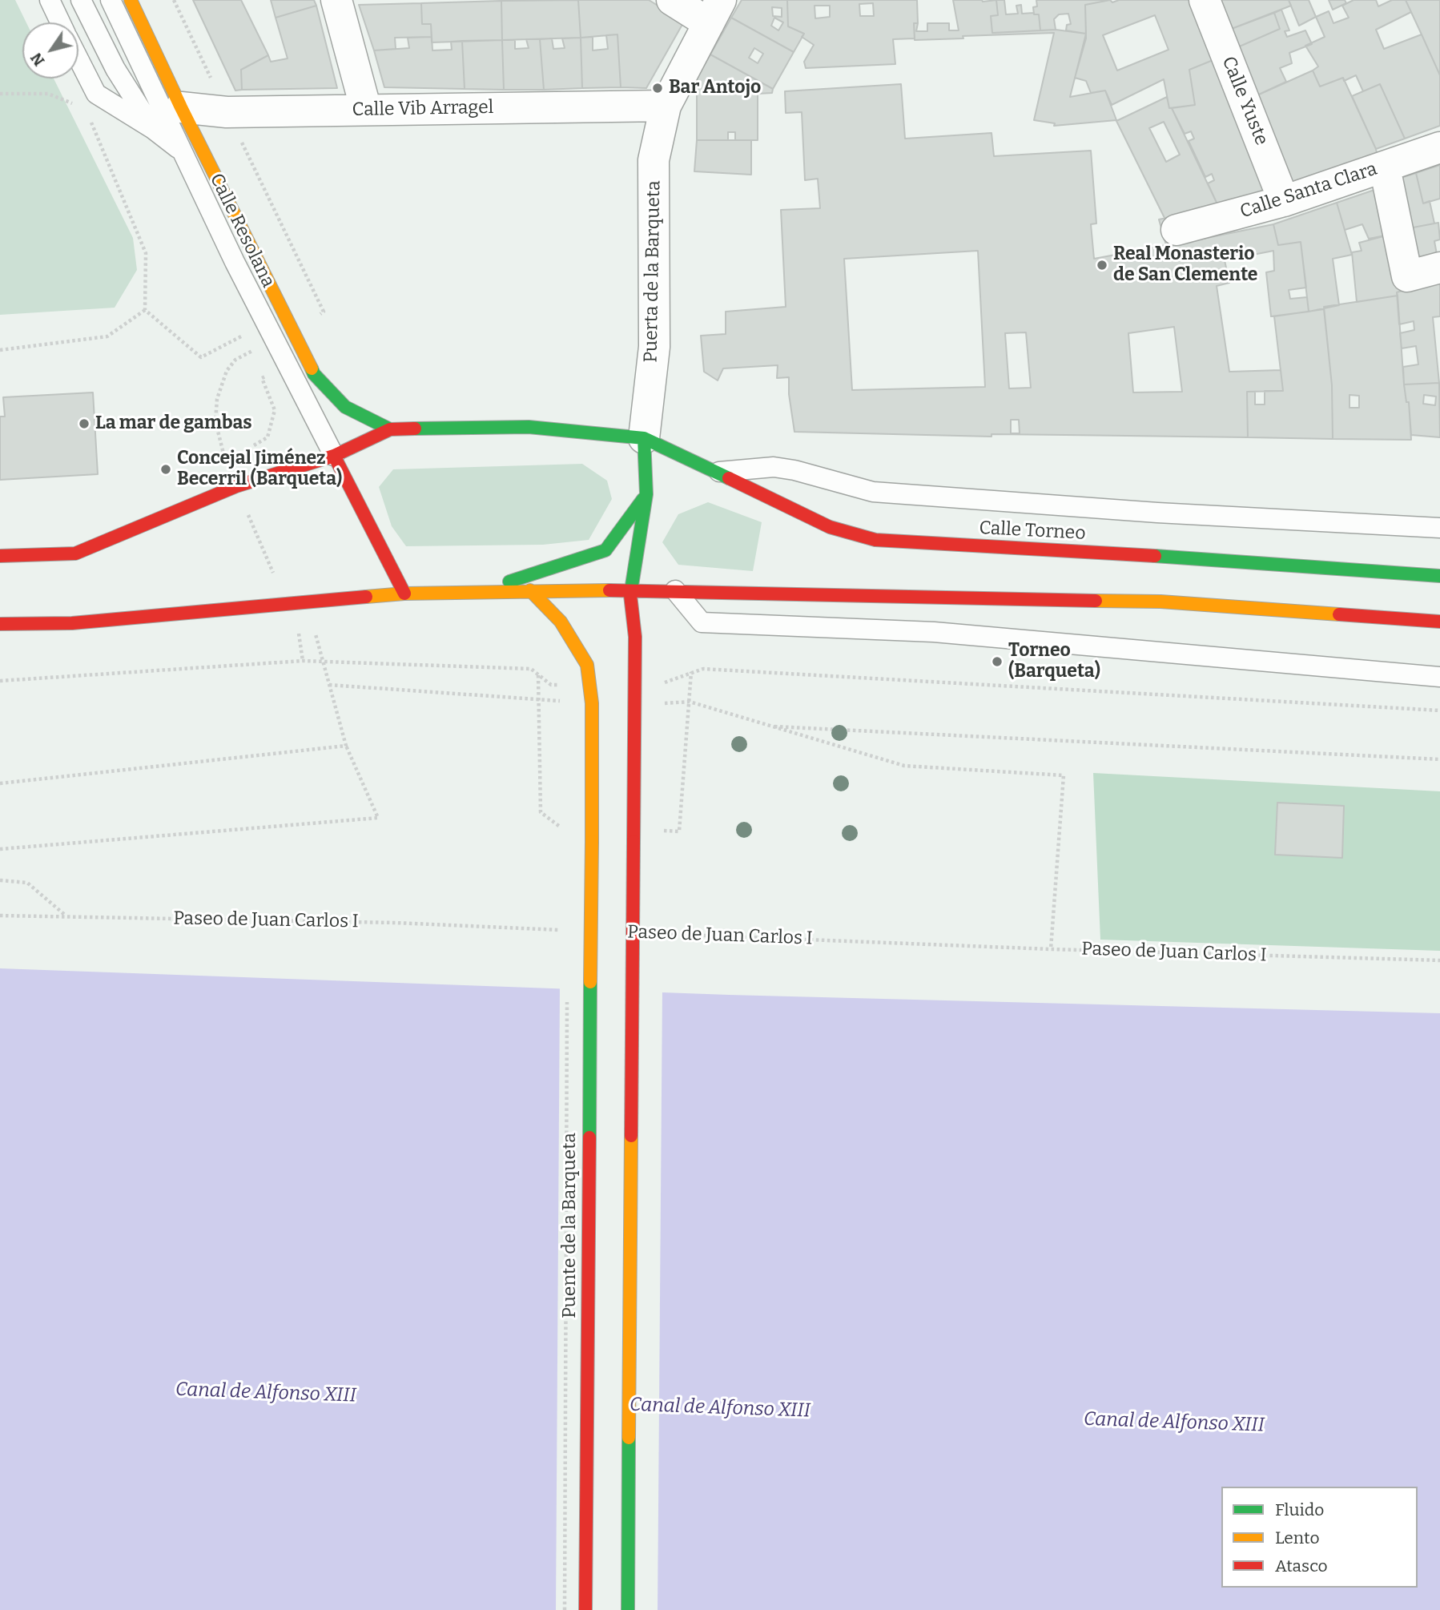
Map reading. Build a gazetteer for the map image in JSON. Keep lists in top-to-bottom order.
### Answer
{
  "streets": {
    "main road": ["Calle Resolana", "Calle Torneo", "Puente de la Barqueta"],
    "street": [
      "Calle Yuste",
      "Calle Vib Arragel",
      "Calle Santa Clara",
      "Puerta de la Barqueta"
    ],
    "path": ["Paseo de Juan Carlos I"]
  },
  "crossings": [
    ["Calle Yuste", "Calle Santa Clara"],
    ["Calle Vib Arragel", "Calle Resolana"],
    ["Calle Vib Arragel", "Puerta de la Barqueta"],
    ["Puerta de la Barqueta", "Calle Torneo"]
  ],
  "water": ["Canal de Alfonso XIII"],
  "places": [
    "Bar Antojo",
    "Real Monasterio de San Clemente",
    "La mar de gambas",
    "Concejal Jiménez Becerril (Barqueta)",
    "Torneo (Barqueta)"
  ],
  "legend": ["Fluido", "Lento", "Atasco"],
  "north": "bottom left"
}
